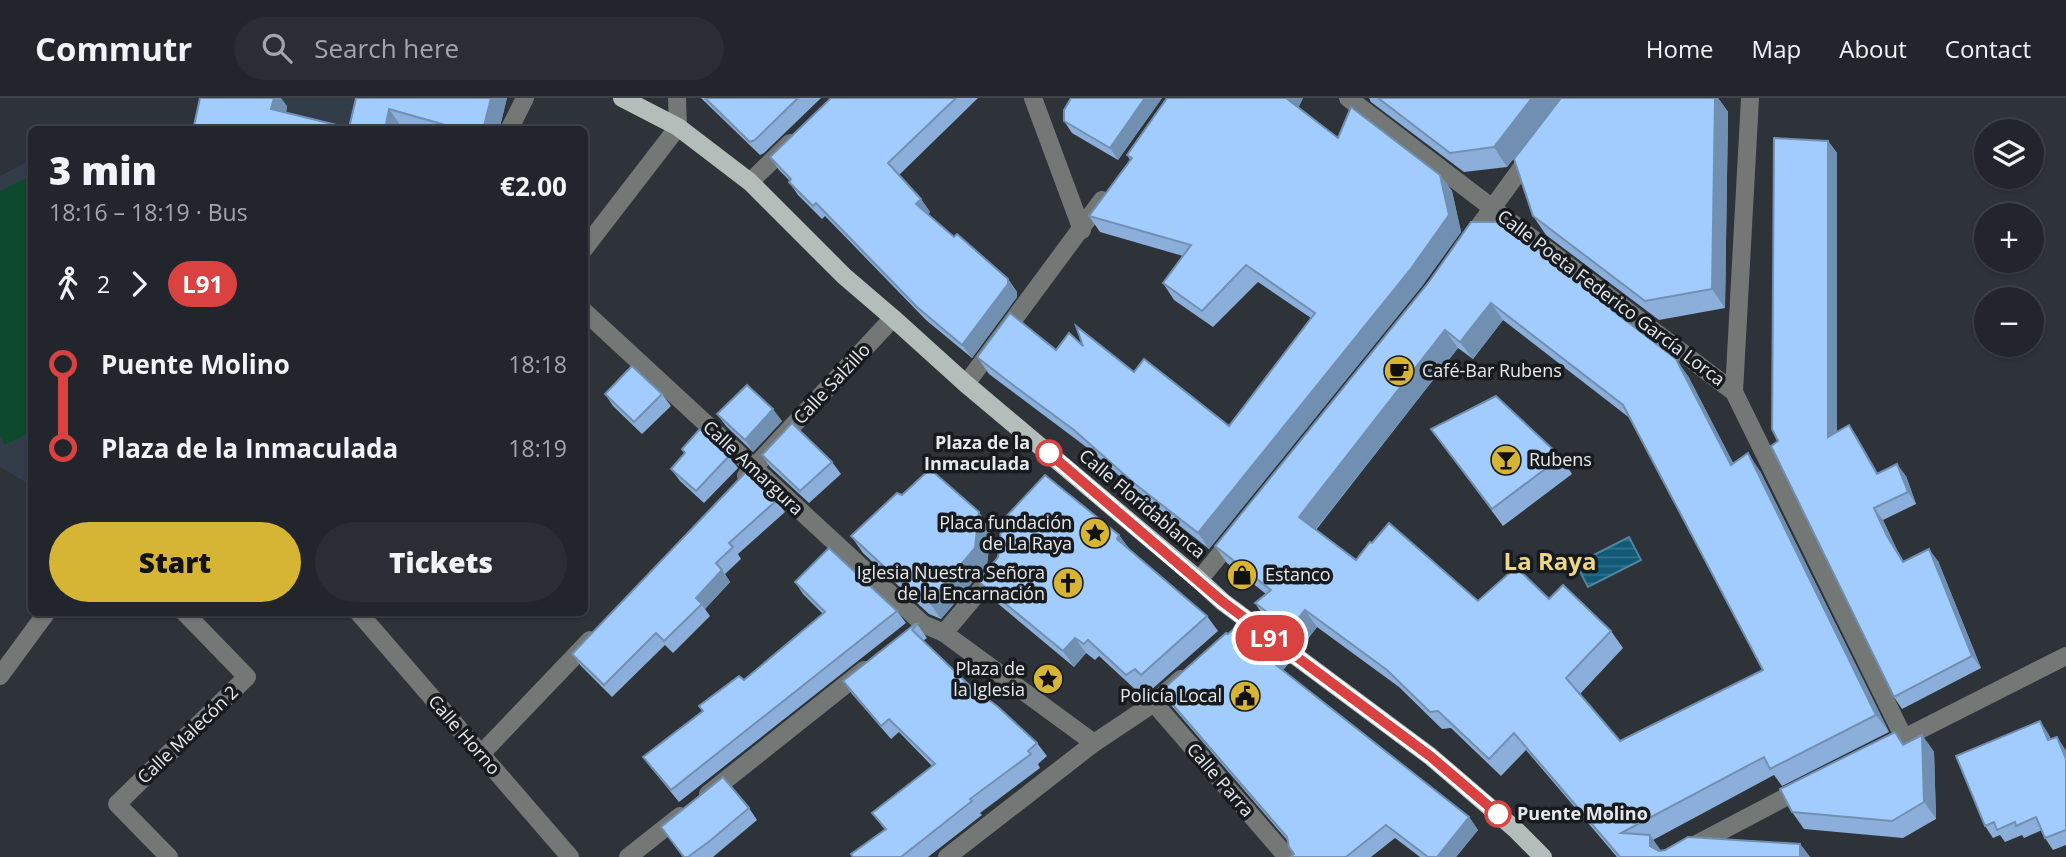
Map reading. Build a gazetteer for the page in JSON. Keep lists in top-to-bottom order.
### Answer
{
  "streets": {
    "main road": ["Calle Floridablanca"],
    "street": [
      "Calle Poeta Federico García Lorca",
      "Calle Salzillo",
      "Calle Amargura",
      "Calle Malecón 2",
      "Calle Horno",
      "Calle Parra"
    ]
  },
  "crossings": [
    ["Calle Salzillo", "Calle Amargura"],
    ["Calle Salzillo", "Calle Floridablanca"]
  ],
  "districts": ["La Raya"],
  "places": {
    "cafe": ["Café-Bar Rubens"],
    "other": ["Plaza de la Inmaculada", "Puente Molino"],
    "bar": ["Rubens"],
    "place": ["Placa fundación de La Raya", "Plaza de la Iglesia"],
    "shop": ["Estanco"],
    "church": ["Iglesia Nuestra Señora de la Encarnación"],
    "public building": ["Policía Local"]
  },
  "lines": ["bus line L91"],
  "page": {
    "header": "Commutr",
    "search": "Search here",
    "nav": [
      "Home",
      "Map",
      "About",
      "Contact"
    ],
    "on_map": "L91",
    "map_buttons": ["+", "−"],
    "heading": ["3 min", "18:16 – 18:19 · Bus", "€2.00"],
    "legs": ["2", "L91"],
    "list": [
      {
        "name": "Puente Molino",
        "value": "18:18"
      },
      {
        "name": "Plaza de la Inmaculada",
        "value": "18:19"
      }
    ],
    "buttons": ["Start", "Tickets"]
  }
}
